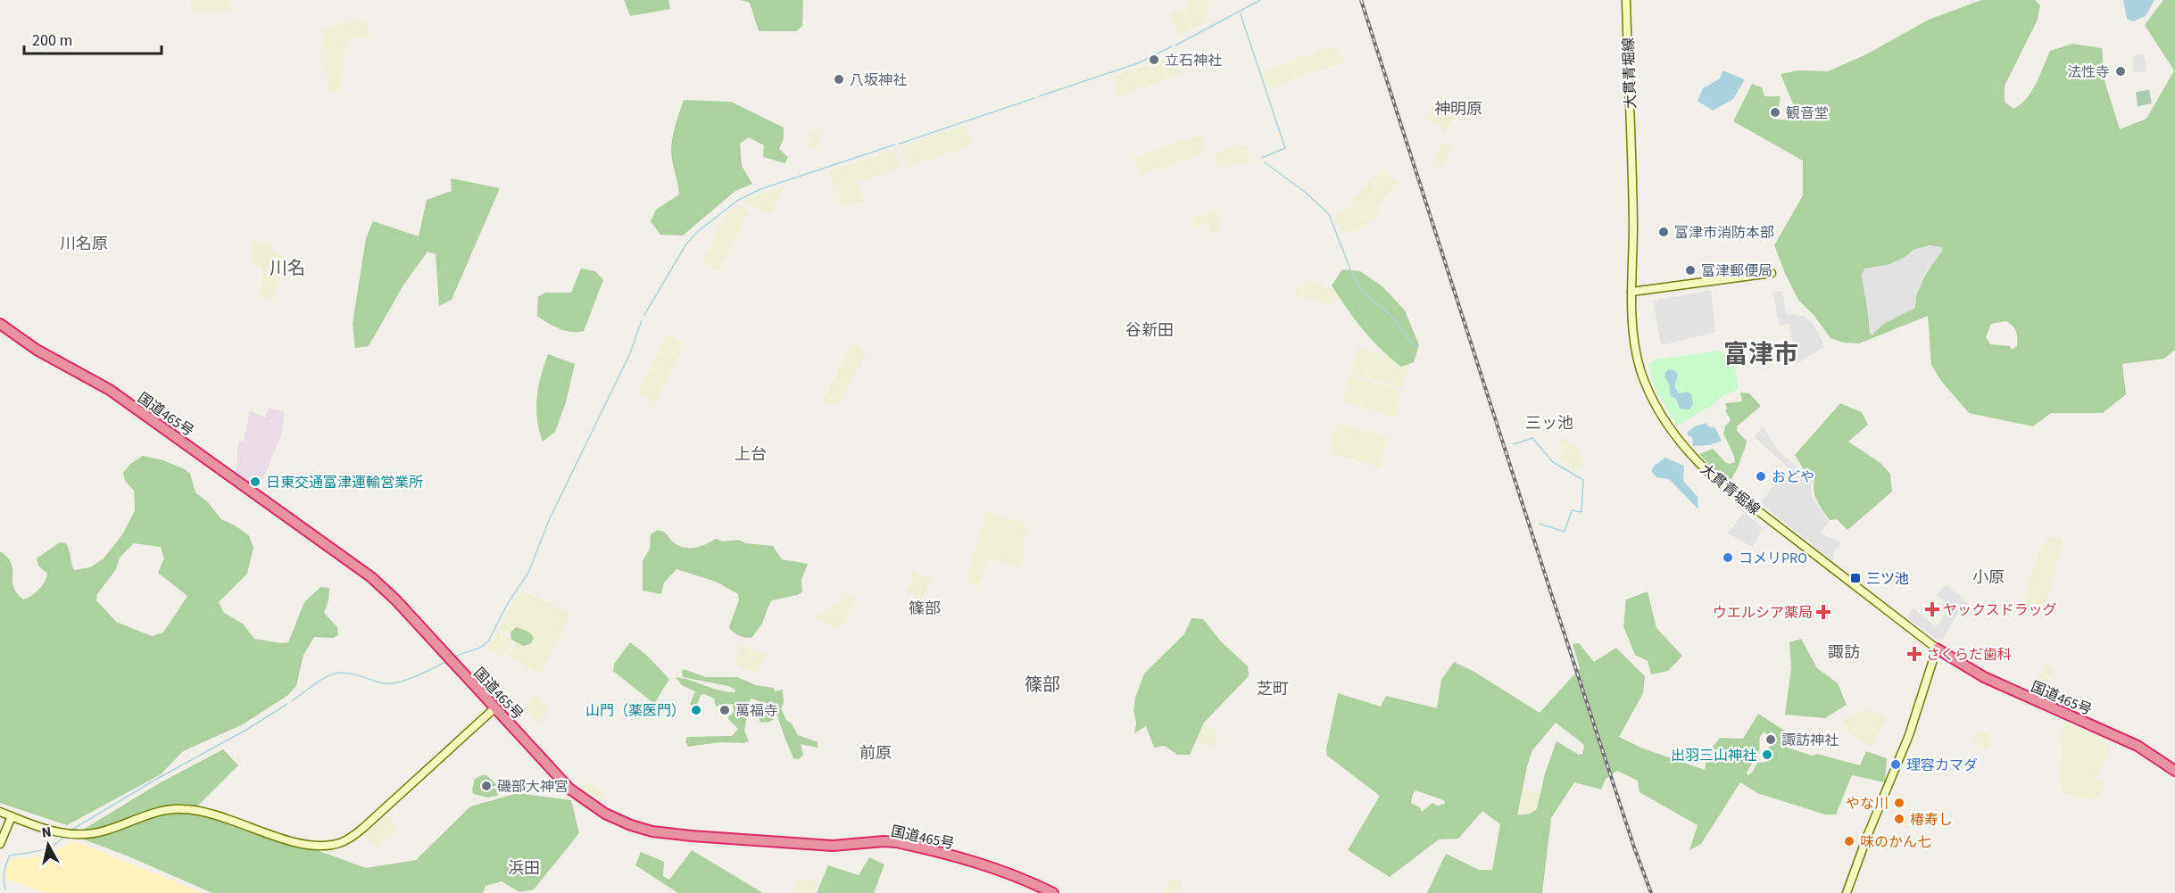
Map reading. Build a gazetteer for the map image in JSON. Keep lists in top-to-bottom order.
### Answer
{
  "streets": {
    "highway": ["国道465号"],
    "main road": ["大貫青堀線"]
  },
  "crossings": [
    ["大貫青堀線", "国道465号"]
  ],
  "districts": [
    "神明原",
    "川名原",
    "川名",
    "谷新田",
    "富津市",
    "三ッ池",
    "上台",
    "小原",
    "篠部",
    "諏訪",
    "篠部",
    "芝町",
    "前原",
    "浜田"
  ],
  "places": {
    "other": [
      "立石神社",
      "法性寺",
      "八坂神社",
      "観音堂",
      "富津市消防本部",
      "富津郵便局",
      "おどや",
      "日東交通富津運輸営業所",
      "コメリPRO",
      "山門（薬医門）",
      "萬福寺",
      "諏訪神社",
      "出羽三山神社",
      "理容カマダ",
      "磯部大神宮",
      "やな川",
      "椿寿し",
      "味のかん七"
    ],
    "transit": ["三ツ池"],
    "health": ["ヤックスドラッグ", "ウエルシア薬局", "さくらだ歯科"]
  },
  "scale_bar": "200 m",
  "north": "top"
}
